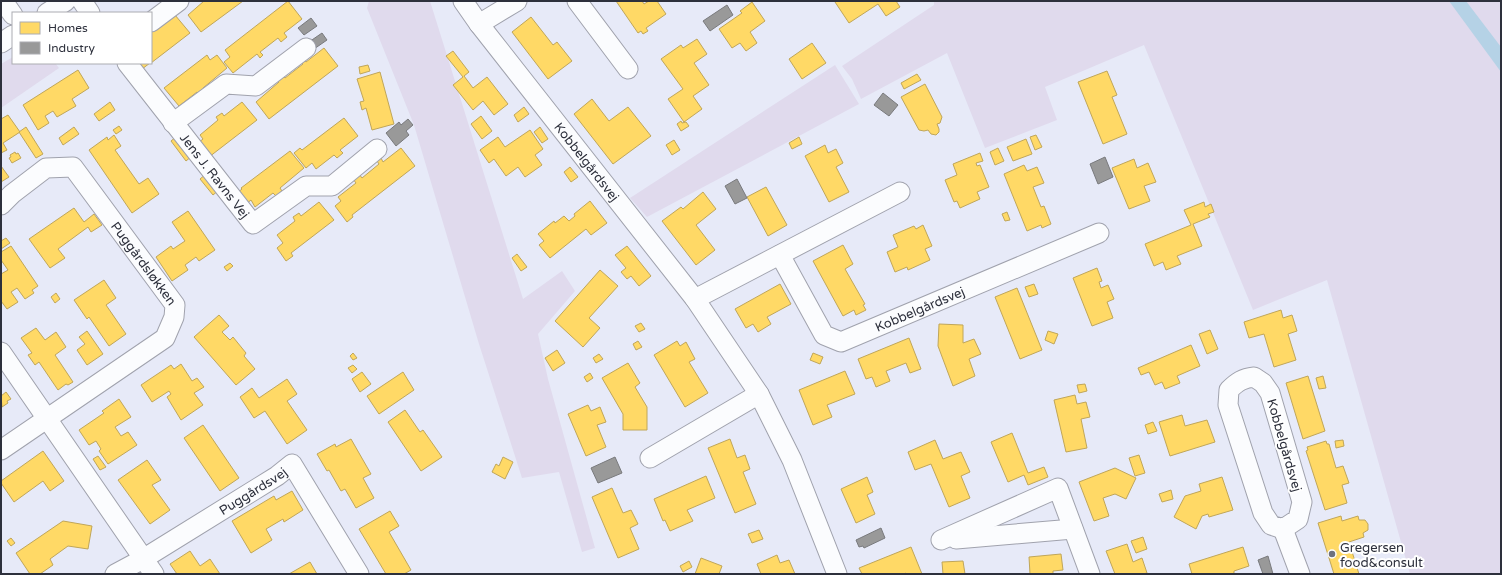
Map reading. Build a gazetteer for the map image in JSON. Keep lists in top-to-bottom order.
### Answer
{
  "streets": {
    "street": [
      "Kobbelgårdsvej",
      "Jens J. Ravns Vej",
      "Puggårdsløkken",
      "Puggårdsvej"
    ]
  },
  "places": ["Gregersen food&consult"],
  "legend": ["Homes", "Industry"]
}
